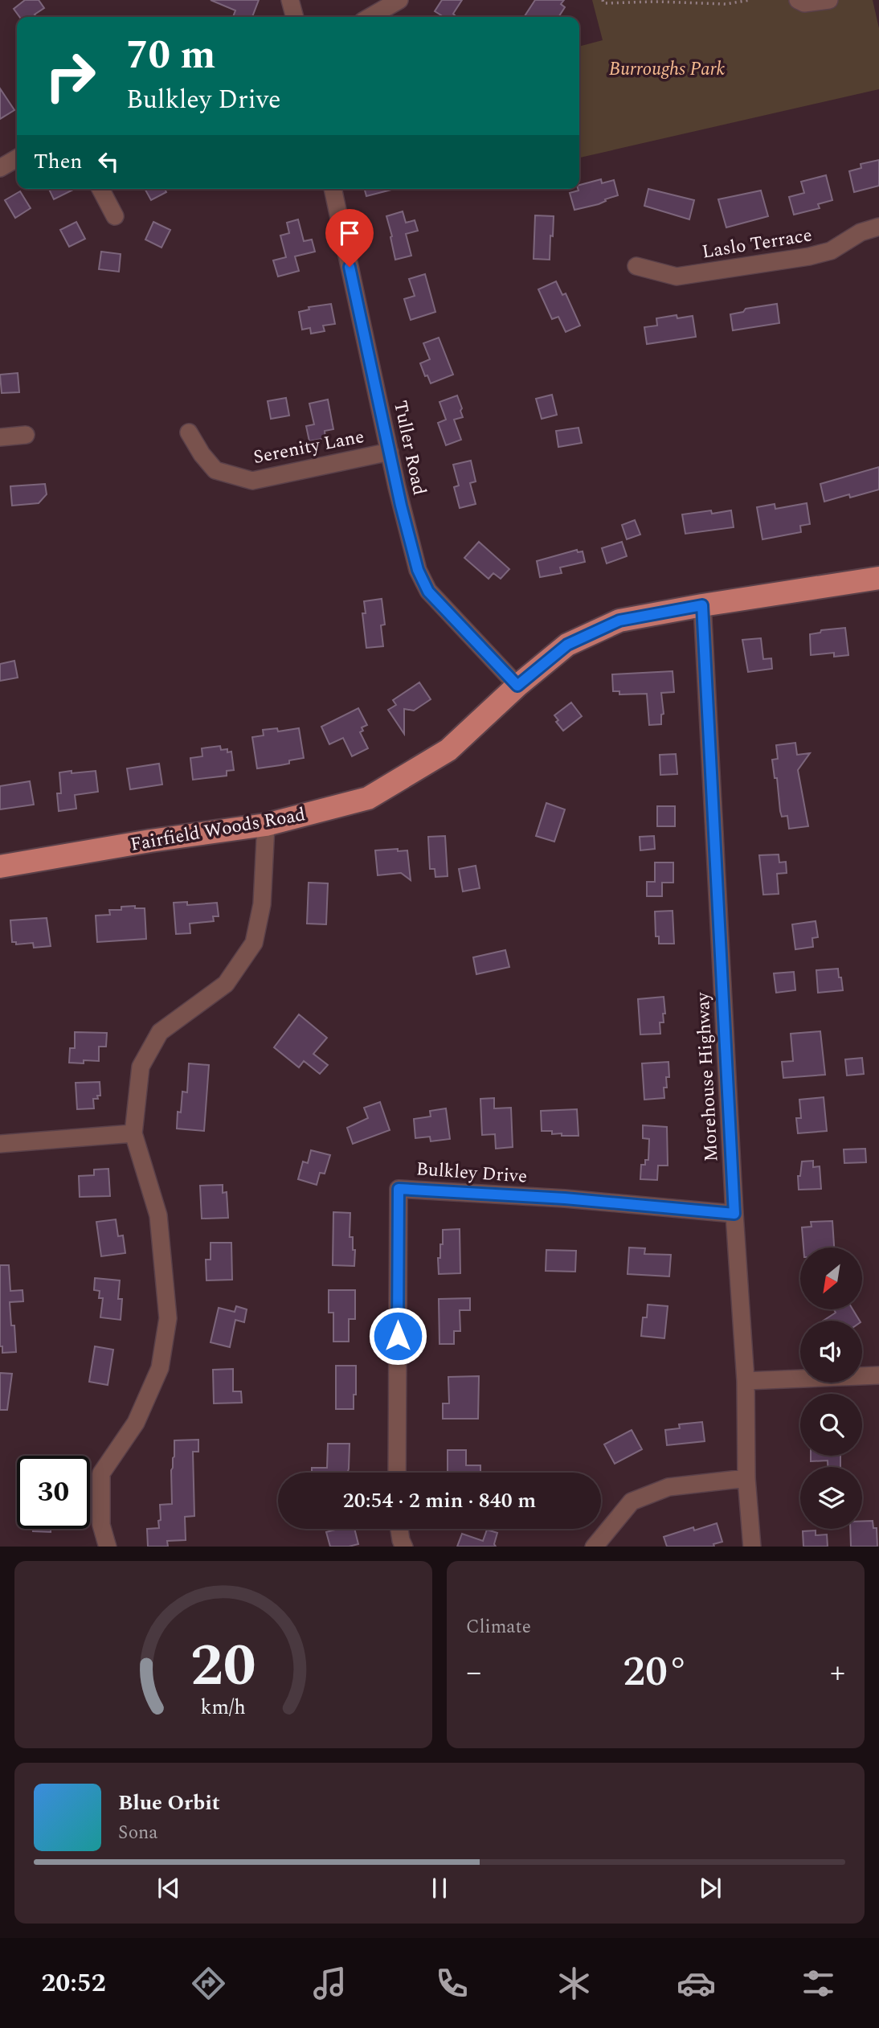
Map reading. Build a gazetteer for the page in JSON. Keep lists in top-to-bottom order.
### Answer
{
  "streets": {
    "main road": ["Fairfield Woods Road"],
    "street": [
      "Laslo Terrace",
      "Serenity Lane",
      "Tuller Road",
      "Morehouse Highway",
      "Bulkley Drive"
    ]
  },
  "crossings": [
    ["Serenity Lane", "Tuller Road"],
    ["Tuller Road", "Fairfield Woods Road"],
    ["Fairfield Woods Road", "Morehouse Highway"],
    ["Morehouse Highway", "Bulkley Drive"]
  ],
  "parks": ["Burroughs Park"],
  "north": "bottom left",
  "page": {
    "turn": ["70 m", "Bulkley Drive"],
    "then": "Then",
    "limit": "30",
    "trip": "20:54 · 2 min · 840 m",
    "tile": "Climate",
    "heat": ["−", "20°", "+"],
    "song": ["Blue Orbit", "Sona"],
    "tabs": "20:52",
    "gauge": ["20", "km/h"]
  }
}
